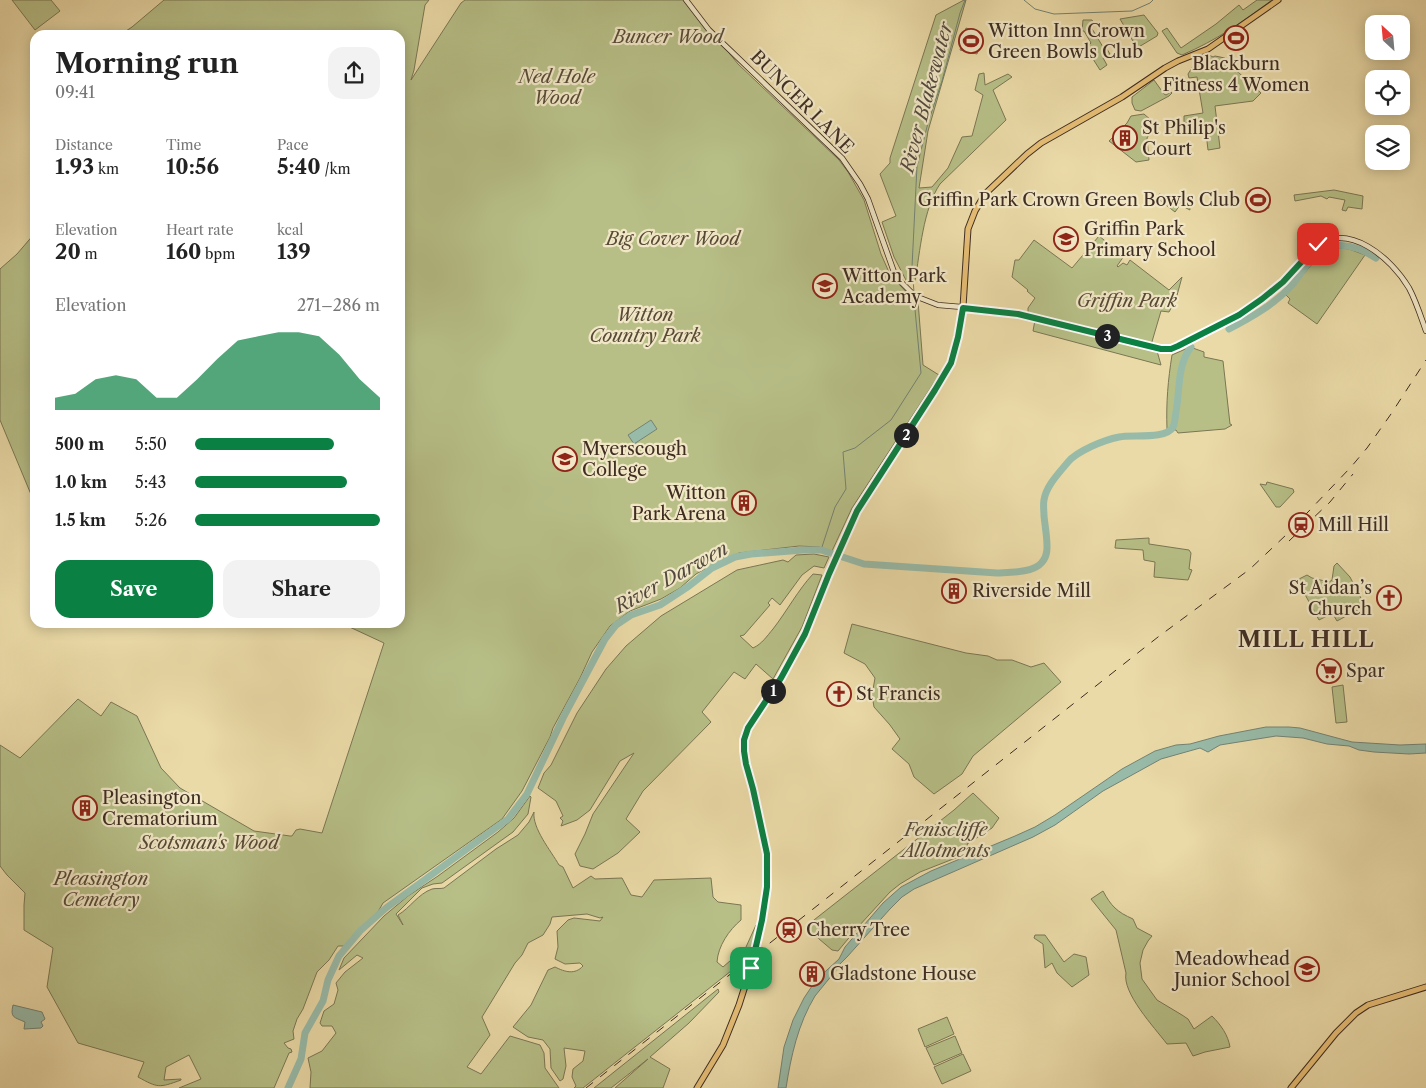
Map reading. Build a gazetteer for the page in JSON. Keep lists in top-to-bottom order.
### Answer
{
  "streets": {
    "main road": ["BUNCER LANE"]
  },
  "districts": ["MILL HILL"],
  "water": ["River Blakewater", "River Darwen"],
  "parks": [
    "Buncer Wood",
    "Ned Hole Wood",
    "Big Cover Wood",
    "Griffin Park",
    "Witton Country Park",
    "Feniscliffe Allotments",
    "Scotsman's Wood",
    "Pleasington Cemetery"
  ],
  "places": {
    "sports": ["Blackburn Fitness 4 Women", "Witton Inn Crown Green Bowls Club", "Griffin Park Crown Green Bowls Club"],
    "building": [
      "St Philip's Court",
      "Witton Park Arena",
      "Riverside Mill",
      "Pleasington Crematorium",
      "Gladstone House"
    ],
    "school or university": [
      "Griffin Park Primary School",
      "Witton Park Academy",
      "Myerscough College",
      "Meadowhead Junior School"
    ],
    "station": ["Mill Hill", "Cherry Tree"],
    "church": ["St Aidan’s Church", "St Francis"],
    "supermarket": ["Spar"]
  },
  "north": "top left",
  "page": {
    "heading": ["Morning run", "09:41"],
    "stats": [
      ["Distance", "1.93 km"],
      ["Time", "10:56"],
      ["Pace", "5:40 /km"],
      ["Elevation", "20 m"],
      ["Heart rate", "160 bpm"],
      ["kcal", "139"]
    ],
    "chart": ["Elevation", "271–286 m"],
    "pins": ["3", "2", "1"],
    "list": [
      {
        "name": "500 m",
        "note": "5:50"
      },
      {
        "name": "1.0 km",
        "note": "5:43"
      },
      {
        "name": "1.5 km",
        "note": "5:26"
      }
    ],
    "buttons": ["Save", "Share"]
  }
}
